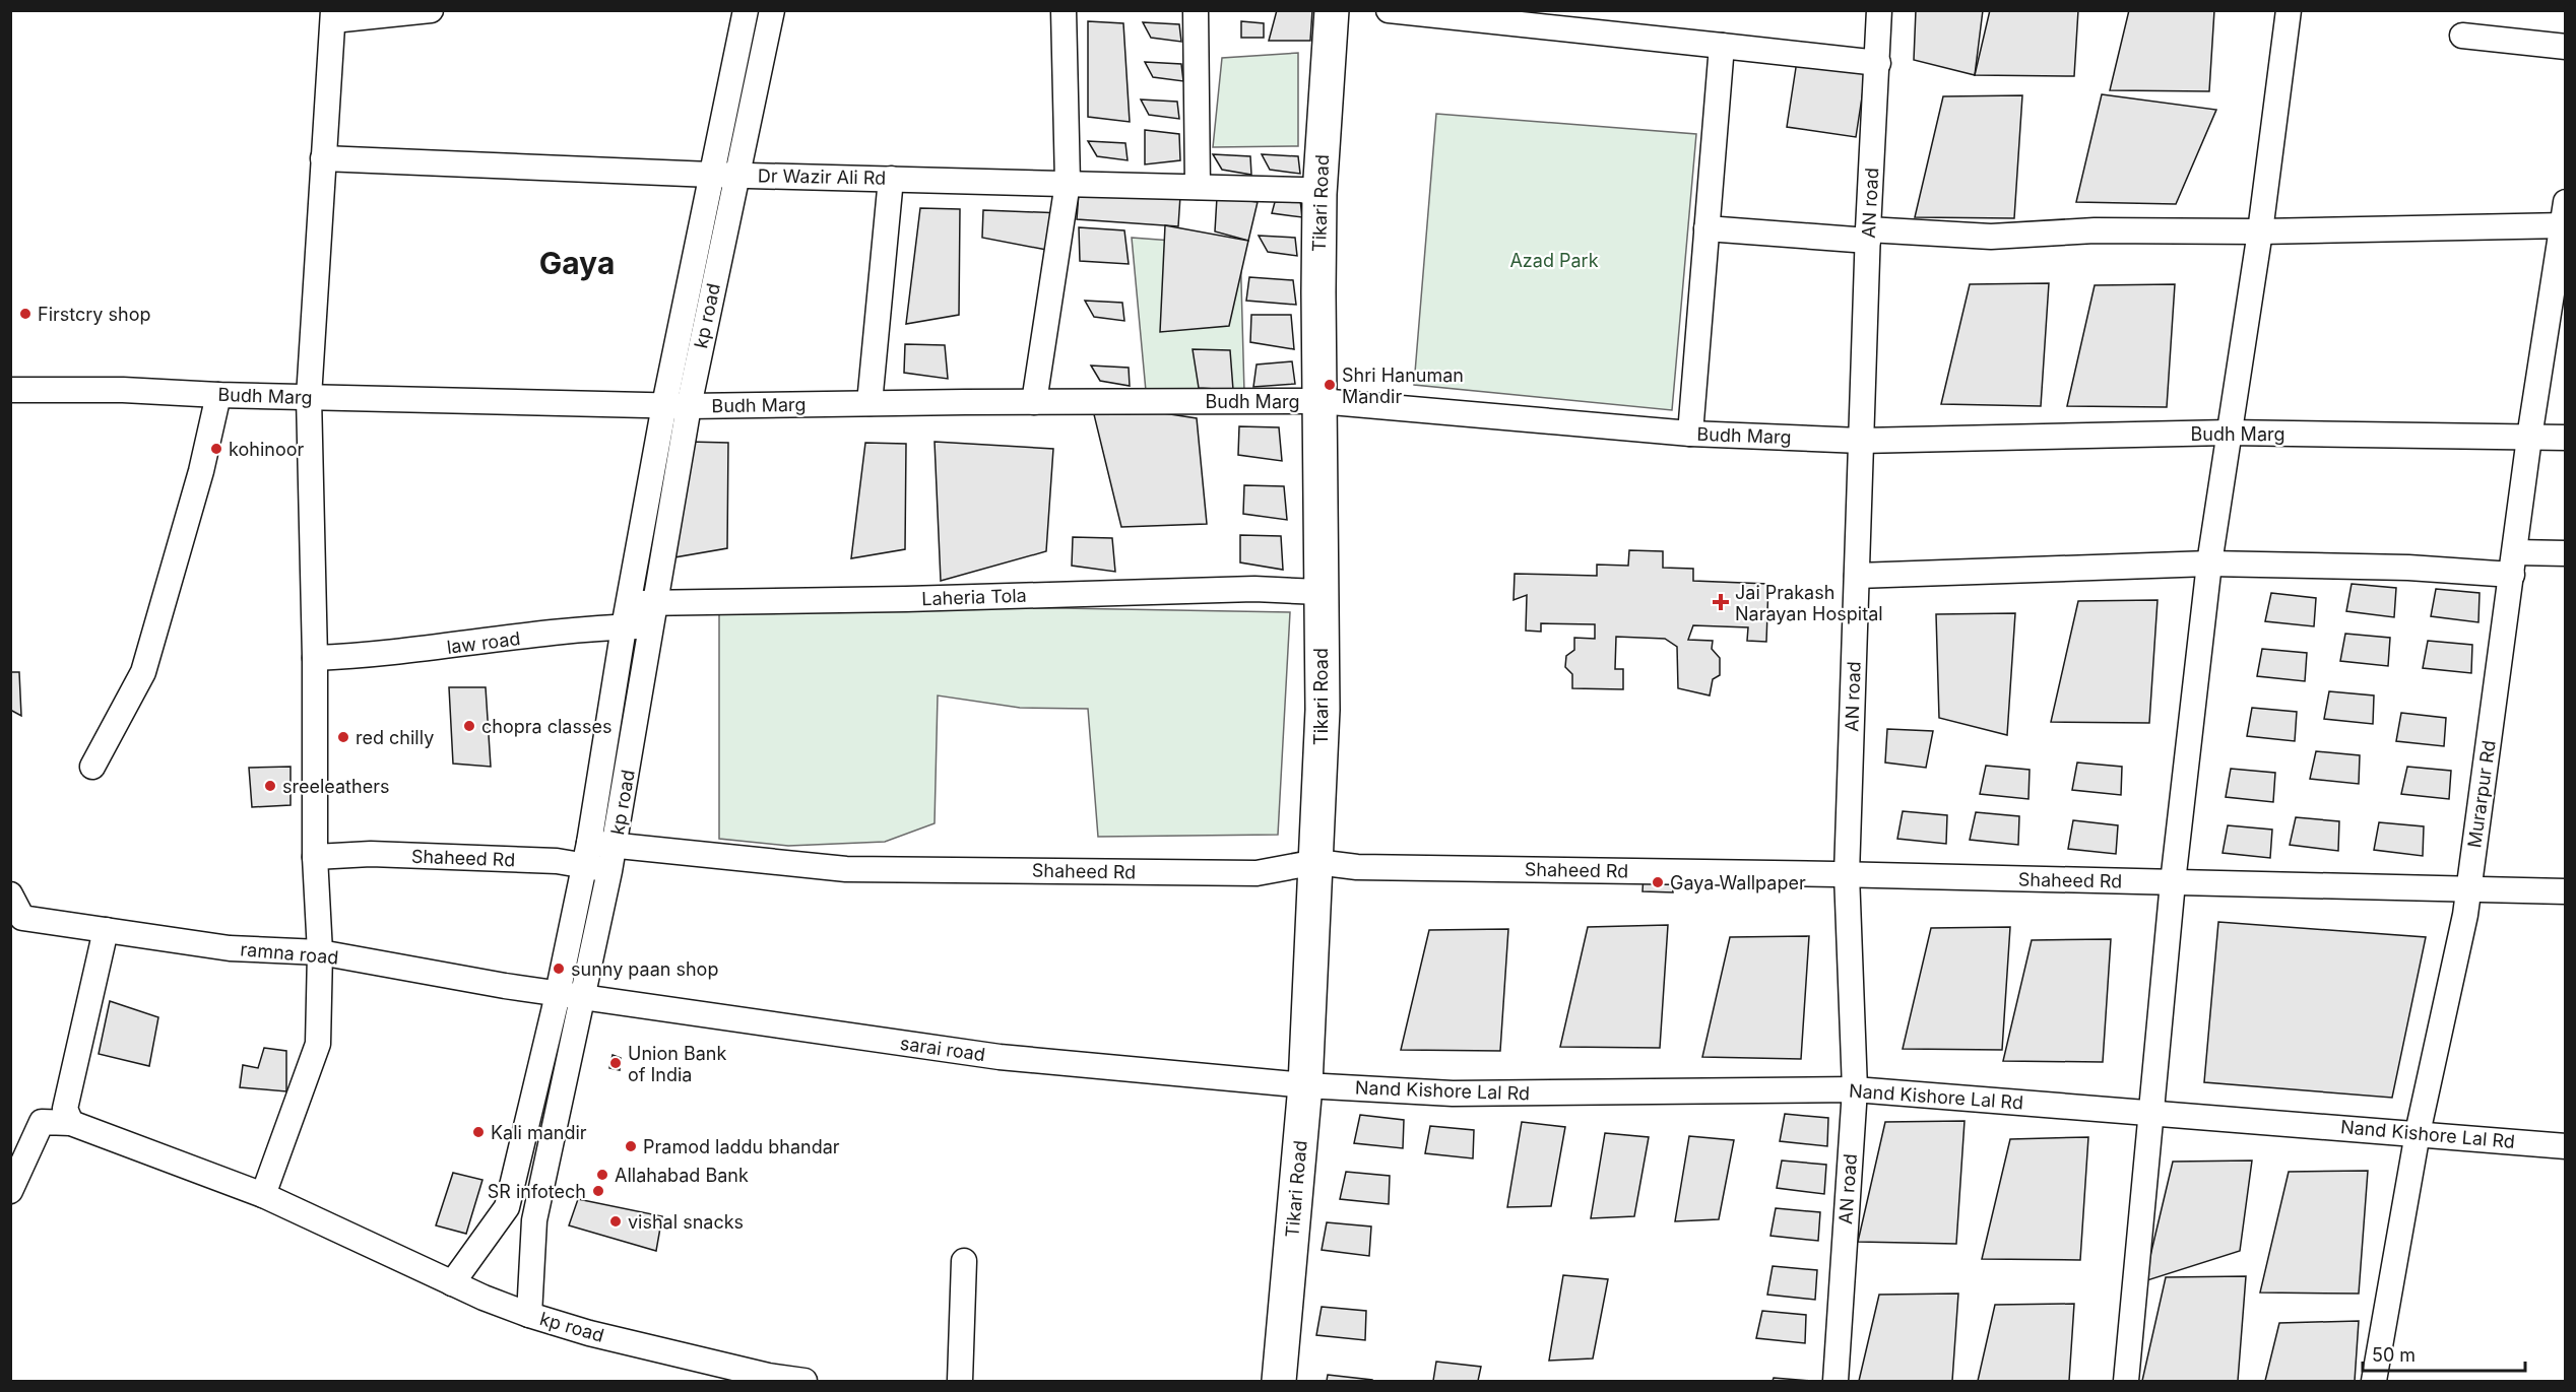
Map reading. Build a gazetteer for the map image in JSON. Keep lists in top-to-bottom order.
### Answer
{
  "streets": {
    "highway": ["Tikari Road"],
    "street": [
      "Dr Wazir Ali Rd",
      "AN road",
      "kp road",
      "Budh Marg",
      "Laheria Tola",
      "law road",
      "Murarpur Rd",
      "Shaheed Rd",
      "ramna road",
      "sarai road",
      "Nand Kishore Lal Rd"
    ]
  },
  "crossings": [
    ["Dr Wazir Ali Rd", "Tikari Road"],
    ["Dr Wazir Ali Rd", "kp road"],
    ["Tikari Road", "Budh Marg"],
    ["Tikari Road", "Laheria Tola"],
    ["Tikari Road", "Shaheed Rd"],
    ["Tikari Road", "sarai road"],
    ["Tikari Road", "Nand Kishore Lal Rd"],
    ["AN road", "Budh Marg"],
    ["AN road", "Shaheed Rd"],
    ["AN road", "Nand Kishore Lal Rd"],
    ["kp road", "Budh Marg"],
    ["kp road", "Laheria Tola"],
    ["kp road", "law road"],
    ["kp road", "Shaheed Rd"],
    ["kp road", "ramna road"],
    ["kp road", "sarai road"],
    ["Budh Marg", "Murarpur Rd"],
    ["Laheria Tola", "law road"],
    ["Murarpur Rd", "Shaheed Rd"],
    ["Murarpur Rd", "Nand Kishore Lal Rd"],
    ["ramna road", "sarai road"],
    ["sarai road", "Nand Kishore Lal Rd"]
  ],
  "districts": ["Gaya"],
  "parks": ["Azad Park"],
  "places": {
    "other": [
      "Firstcry shop",
      "Shri Hanuman Mandir",
      "kohinoor",
      "chopra classes",
      "red chilly",
      "sreeleathers",
      "Gaya Wallpaper",
      "sunny paan shop",
      "Union Bank of India",
      "Kali mandir",
      "Pramod laddu bhandar",
      "Allahabad Bank",
      "SR infotech",
      "vishal snacks"
    ],
    "health": ["Jai Prakash Narayan Hospital"]
  },
  "scale_bar": "50 m"
}
